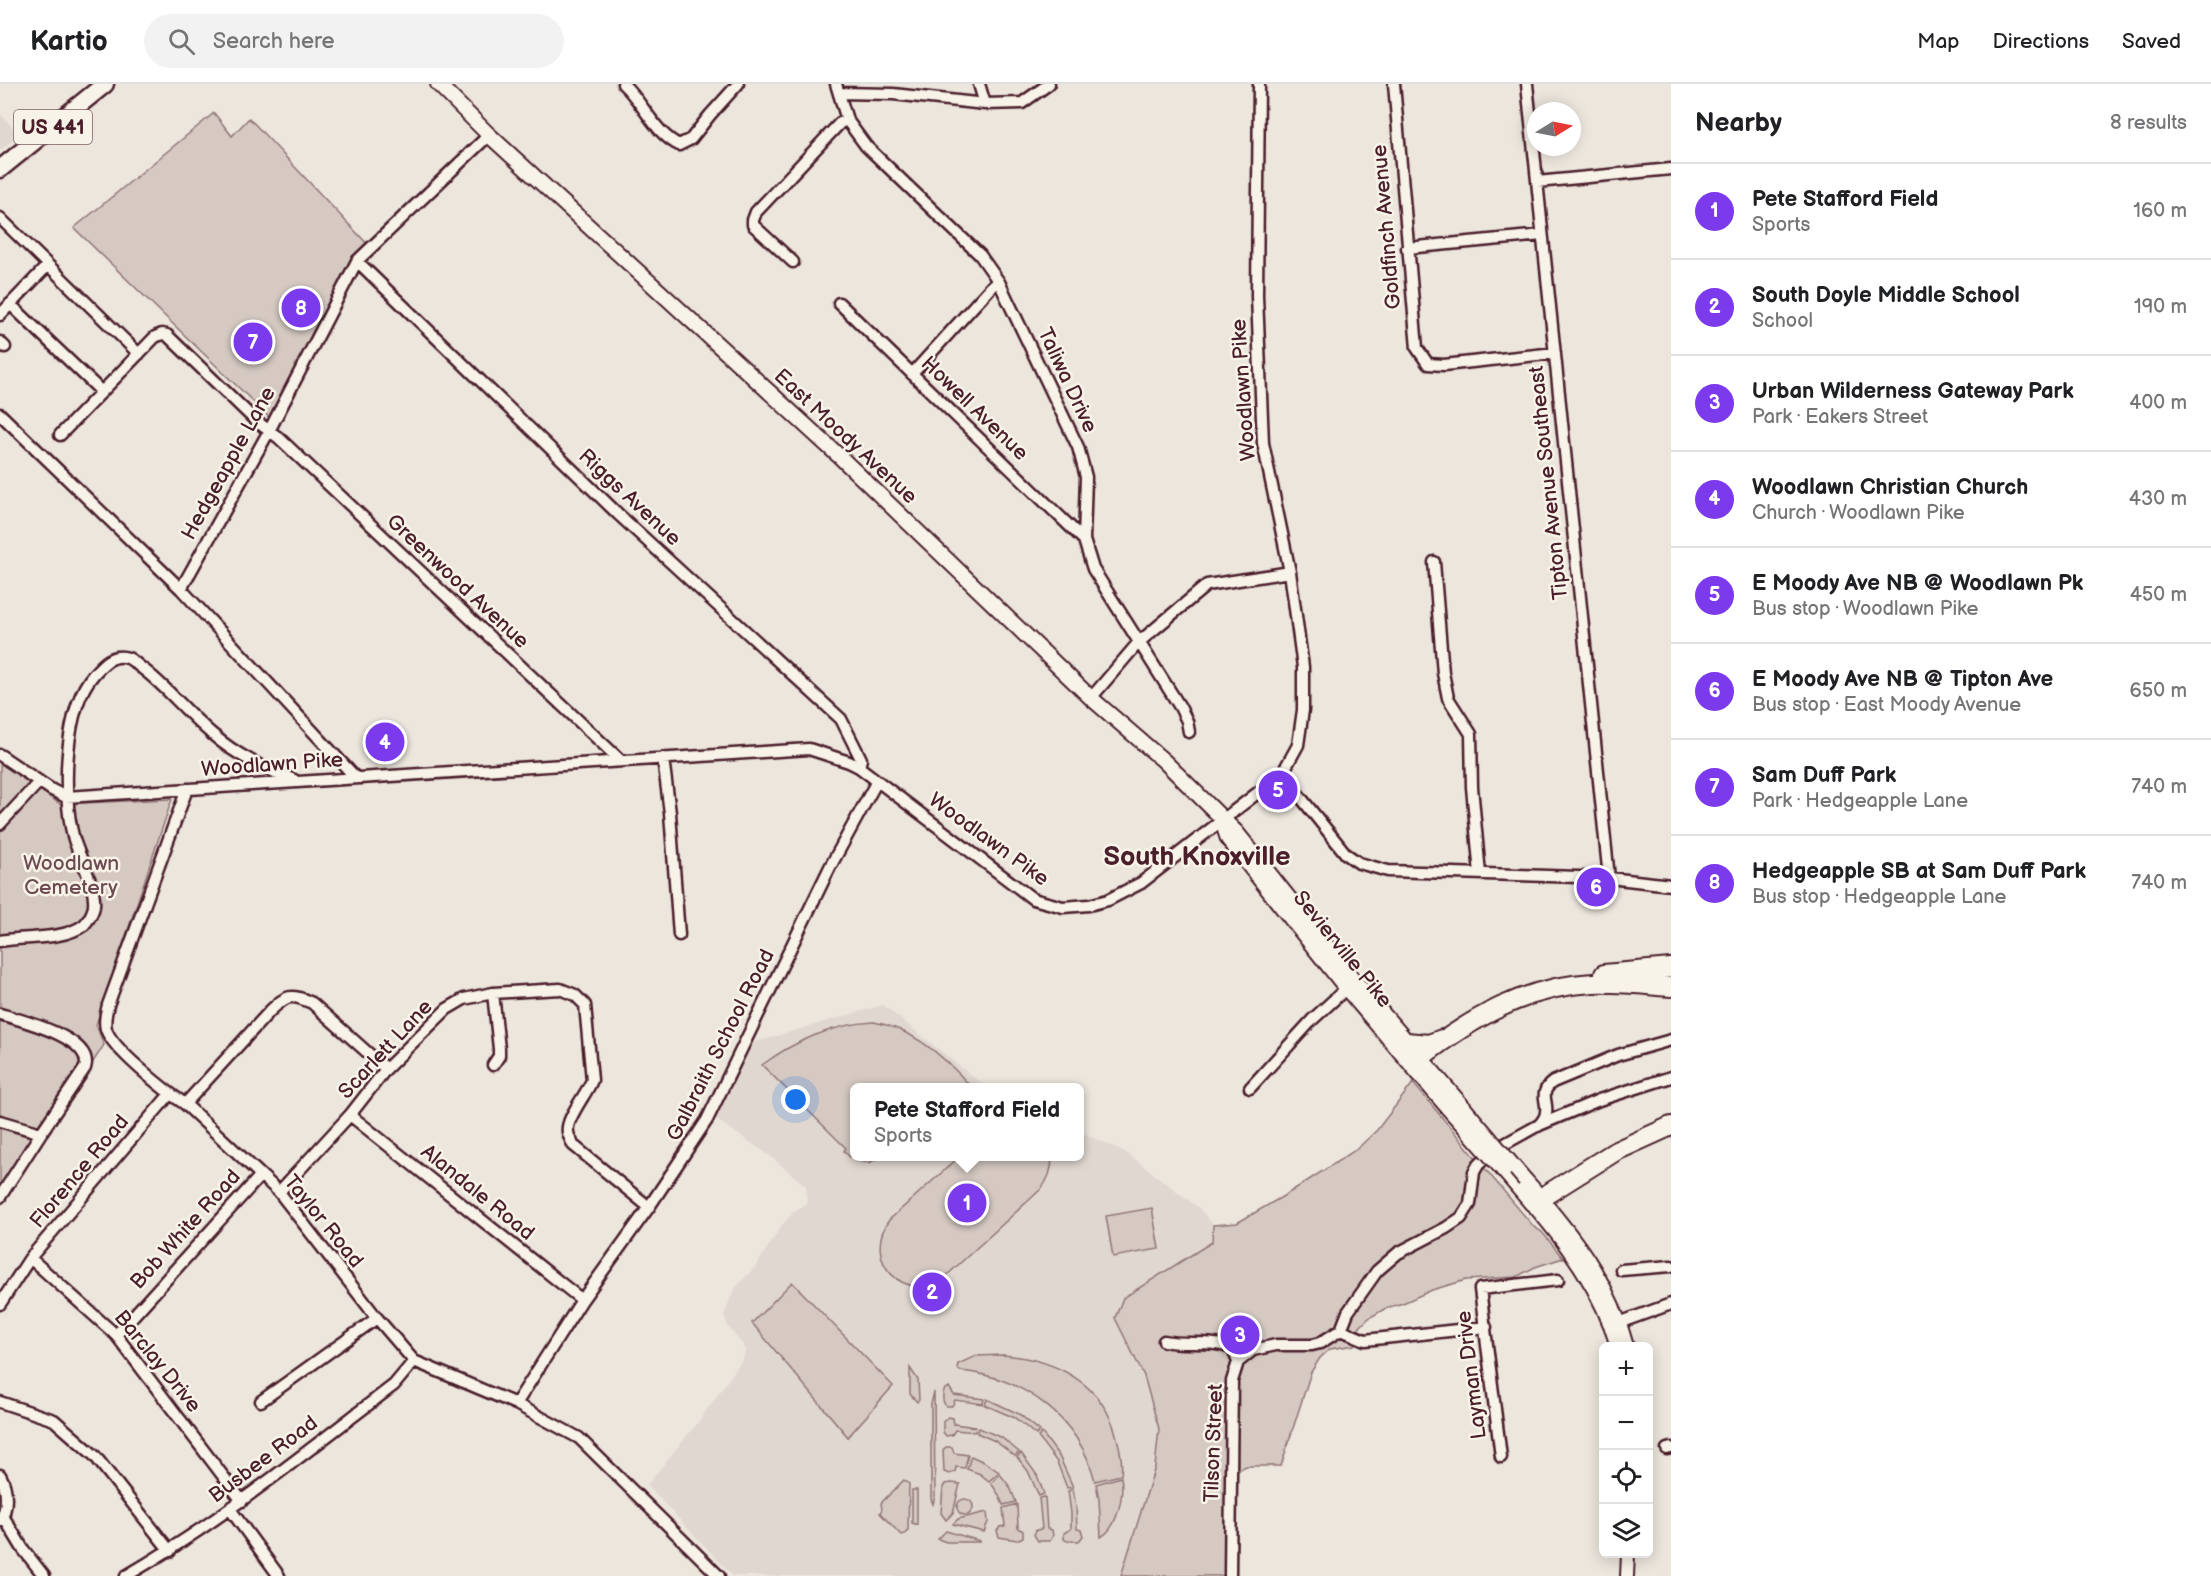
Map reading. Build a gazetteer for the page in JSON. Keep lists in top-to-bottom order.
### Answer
{
  "streets": {
    "highway": ["US 441"],
    "main road": ["East Moody Avenue", "Sevierville Pike"],
    "street": [
      "Goldfinch Avenue",
      "Taliwa Drive",
      "Woodlawn Pike",
      "Howell Avenue",
      "Hedgeapple Lane",
      "Tipton Avenue Southeast",
      "Riggs Avenue",
      "Greenwood Avenue",
      "Galbraith School Road",
      "Scarlett Lane",
      "Florence Road",
      "Alandale Road",
      "Taylor Road",
      "Bob White Road",
      "Barclay Drive",
      "Layman Drive",
      "Tilson Street",
      "Busbee Road"
    ]
  },
  "crossings": [
    ["Goldfinch Avenue", "Tipton Avenue Southeast"],
    ["Taliwa Drive", "Howell Avenue"],
    ["Woodlawn Pike", "East Moody Avenue"],
    ["Woodlawn Pike", "Riggs Avenue"],
    ["Woodlawn Pike", "Greenwood Avenue"],
    ["Woodlawn Pike", "Sevierville Pike"],
    ["Woodlawn Pike", "Galbraith School Road"],
    ["Woodlawn Pike", "Taylor Road"],
    ["East Moody Avenue", "Hedgeapple Lane"],
    ["East Moody Avenue", "Sevierville Pike"],
    ["Hedgeapple Lane", "Riggs Avenue"],
    ["Hedgeapple Lane", "Greenwood Avenue"],
    ["Galbraith School Road", "Scarlett Lane"],
    ["Galbraith School Road", "Alandale Road"],
    ["Galbraith School Road", "Taylor Road"],
    ["Scarlett Lane", "Alandale Road"],
    ["Scarlett Lane", "Taylor Road"],
    ["Florence Road", "Taylor Road"],
    ["Florence Road", "Barclay Drive"],
    ["Taylor Road", "Bob White Road"],
    ["Taylor Road", "Busbee Road"],
    ["Bob White Road", "Barclay Drive"],
    ["Barclay Drive", "Busbee Road"]
  ],
  "districts": ["South Knoxville"],
  "parks": ["Woodlawn Cemetery"],
  "north": "right",
  "page": {
    "header": "Kartio",
    "search": "Search here",
    "nav": ["Map", "Directions", "Saved"],
    "heading": ["Nearby", "8 results"],
    "list": [
      {
        "mark": "1",
        "name": "Pete Stafford Field",
        "note": "Sports",
        "value": "160 m"
      },
      {
        "mark": "2",
        "name": "South Doyle Middle School",
        "note": "School",
        "value": "190 m"
      },
      {
        "mark": "3",
        "name": "Urban Wilderness Gateway Park",
        "note": "Park · Eakers Street",
        "value": "400 m"
      },
      {
        "mark": "4",
        "name": "Woodlawn Christian Church",
        "note": "Church · Woodlawn Pike",
        "value": "430 m"
      },
      {
        "mark": "5",
        "name": "E Moody Ave NB @ Woodlawn Pk",
        "note": "Bus stop · Woodlawn Pike",
        "value": "450 m"
      },
      {
        "mark": "6",
        "name": "E Moody Ave NB @ Tipton Ave",
        "note": "Bus stop · East Moody Avenue",
        "value": "650 m"
      },
      {
        "mark": "7",
        "name": "Sam Duff Park",
        "note": "Park · Hedgeapple Lane",
        "value": "740 m"
      },
      {
        "mark": "8",
        "name": "Hedgeapple SB at Sam Duff Park",
        "note": "Bus stop · Hedgeapple Lane",
        "value": "740 m"
      }
    ],
    "pins": [
      "8",
      "7",
      "4",
      "5",
      "6",
      "1",
      "2",
      "3"
    ],
    "popup": ["Pete Stafford Field", "Sports"],
    "map_buttons": ["+", "−"]
  }
}
